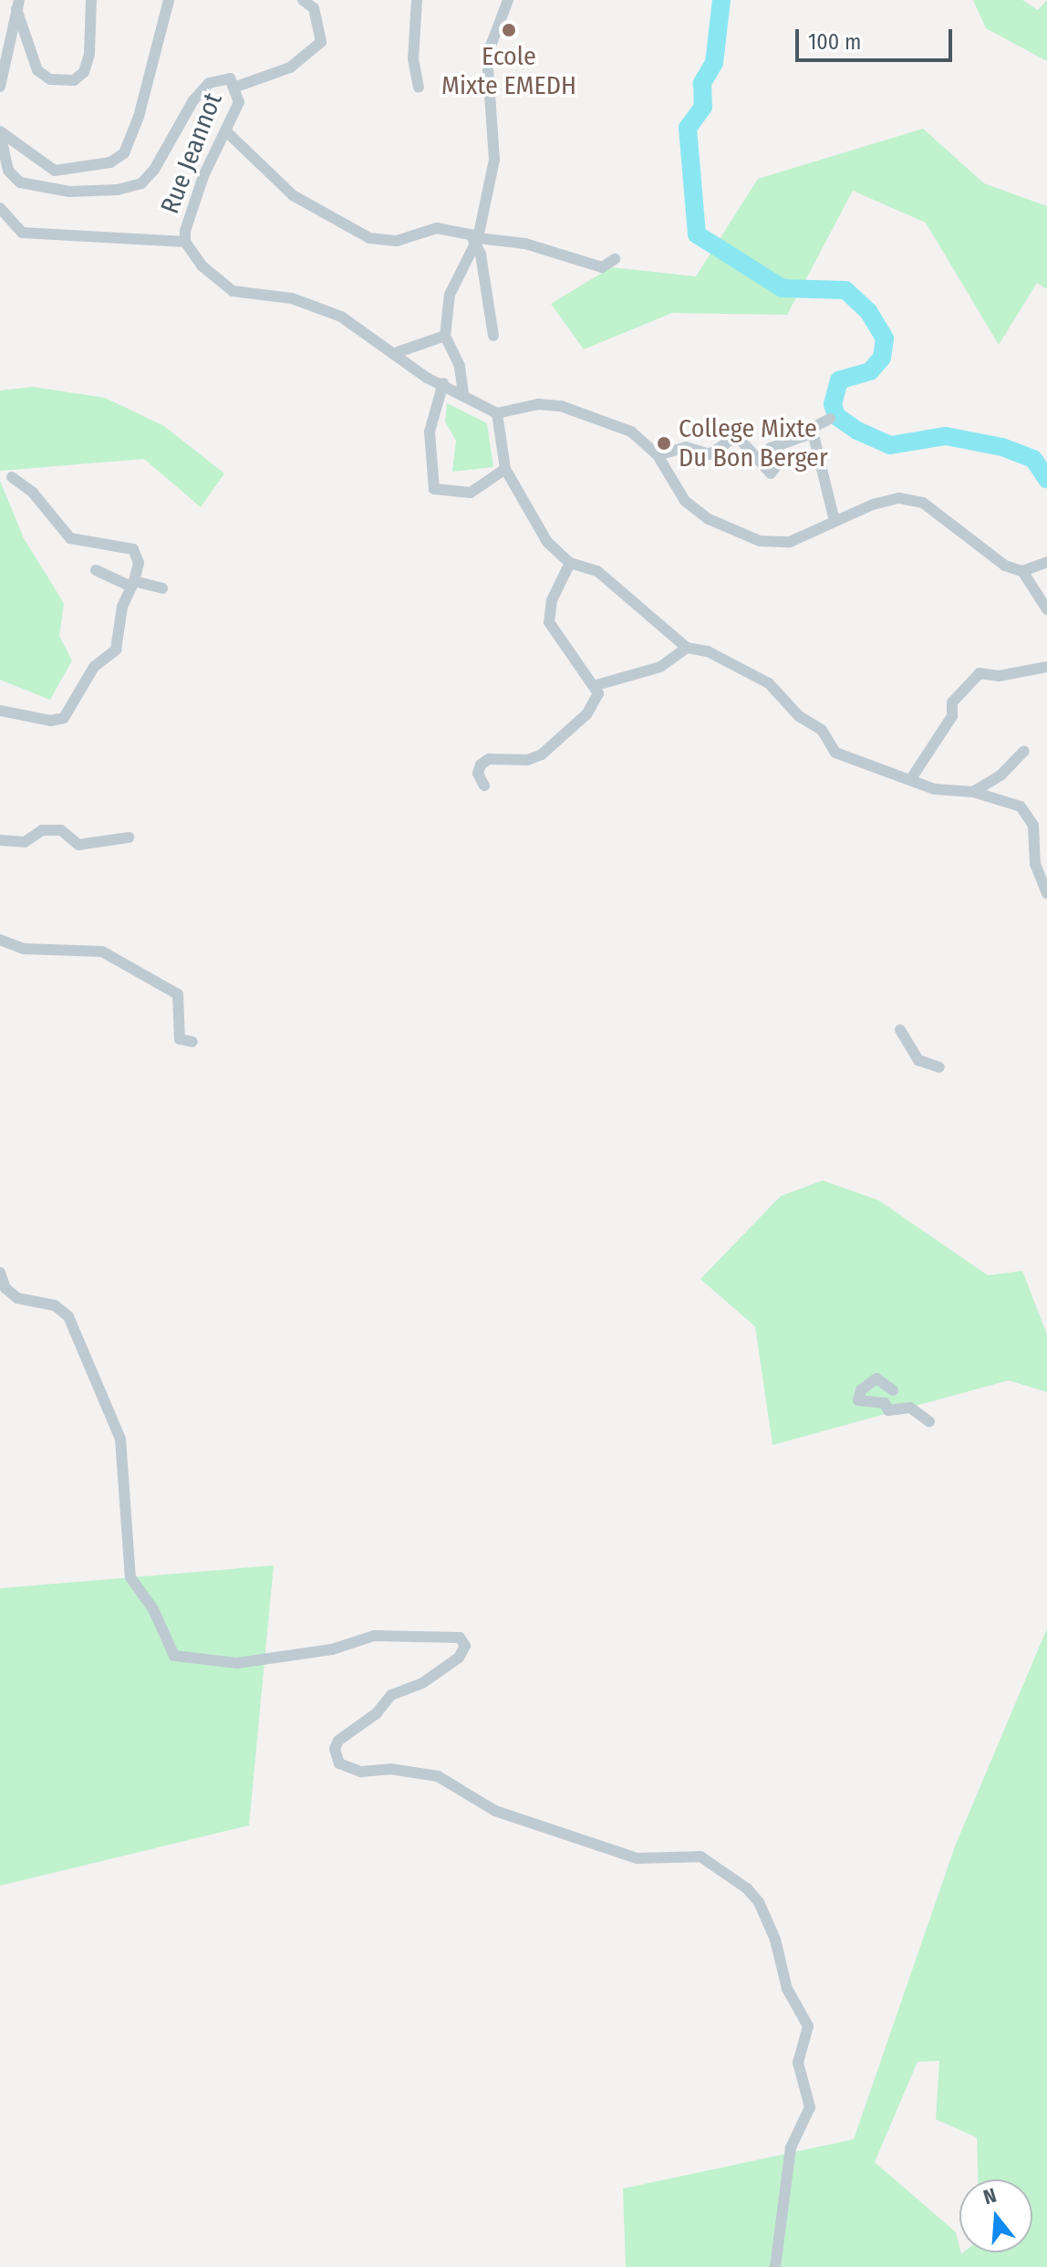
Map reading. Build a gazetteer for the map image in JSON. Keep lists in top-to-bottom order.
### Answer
{
  "streets": {
    "street": ["Rue Jeannot"]
  },
  "places": ["Ecole Mixte EMEDH", "College Mixte Du Bon Berger"],
  "scale_bar": "100 m",
  "north": "top"
}
